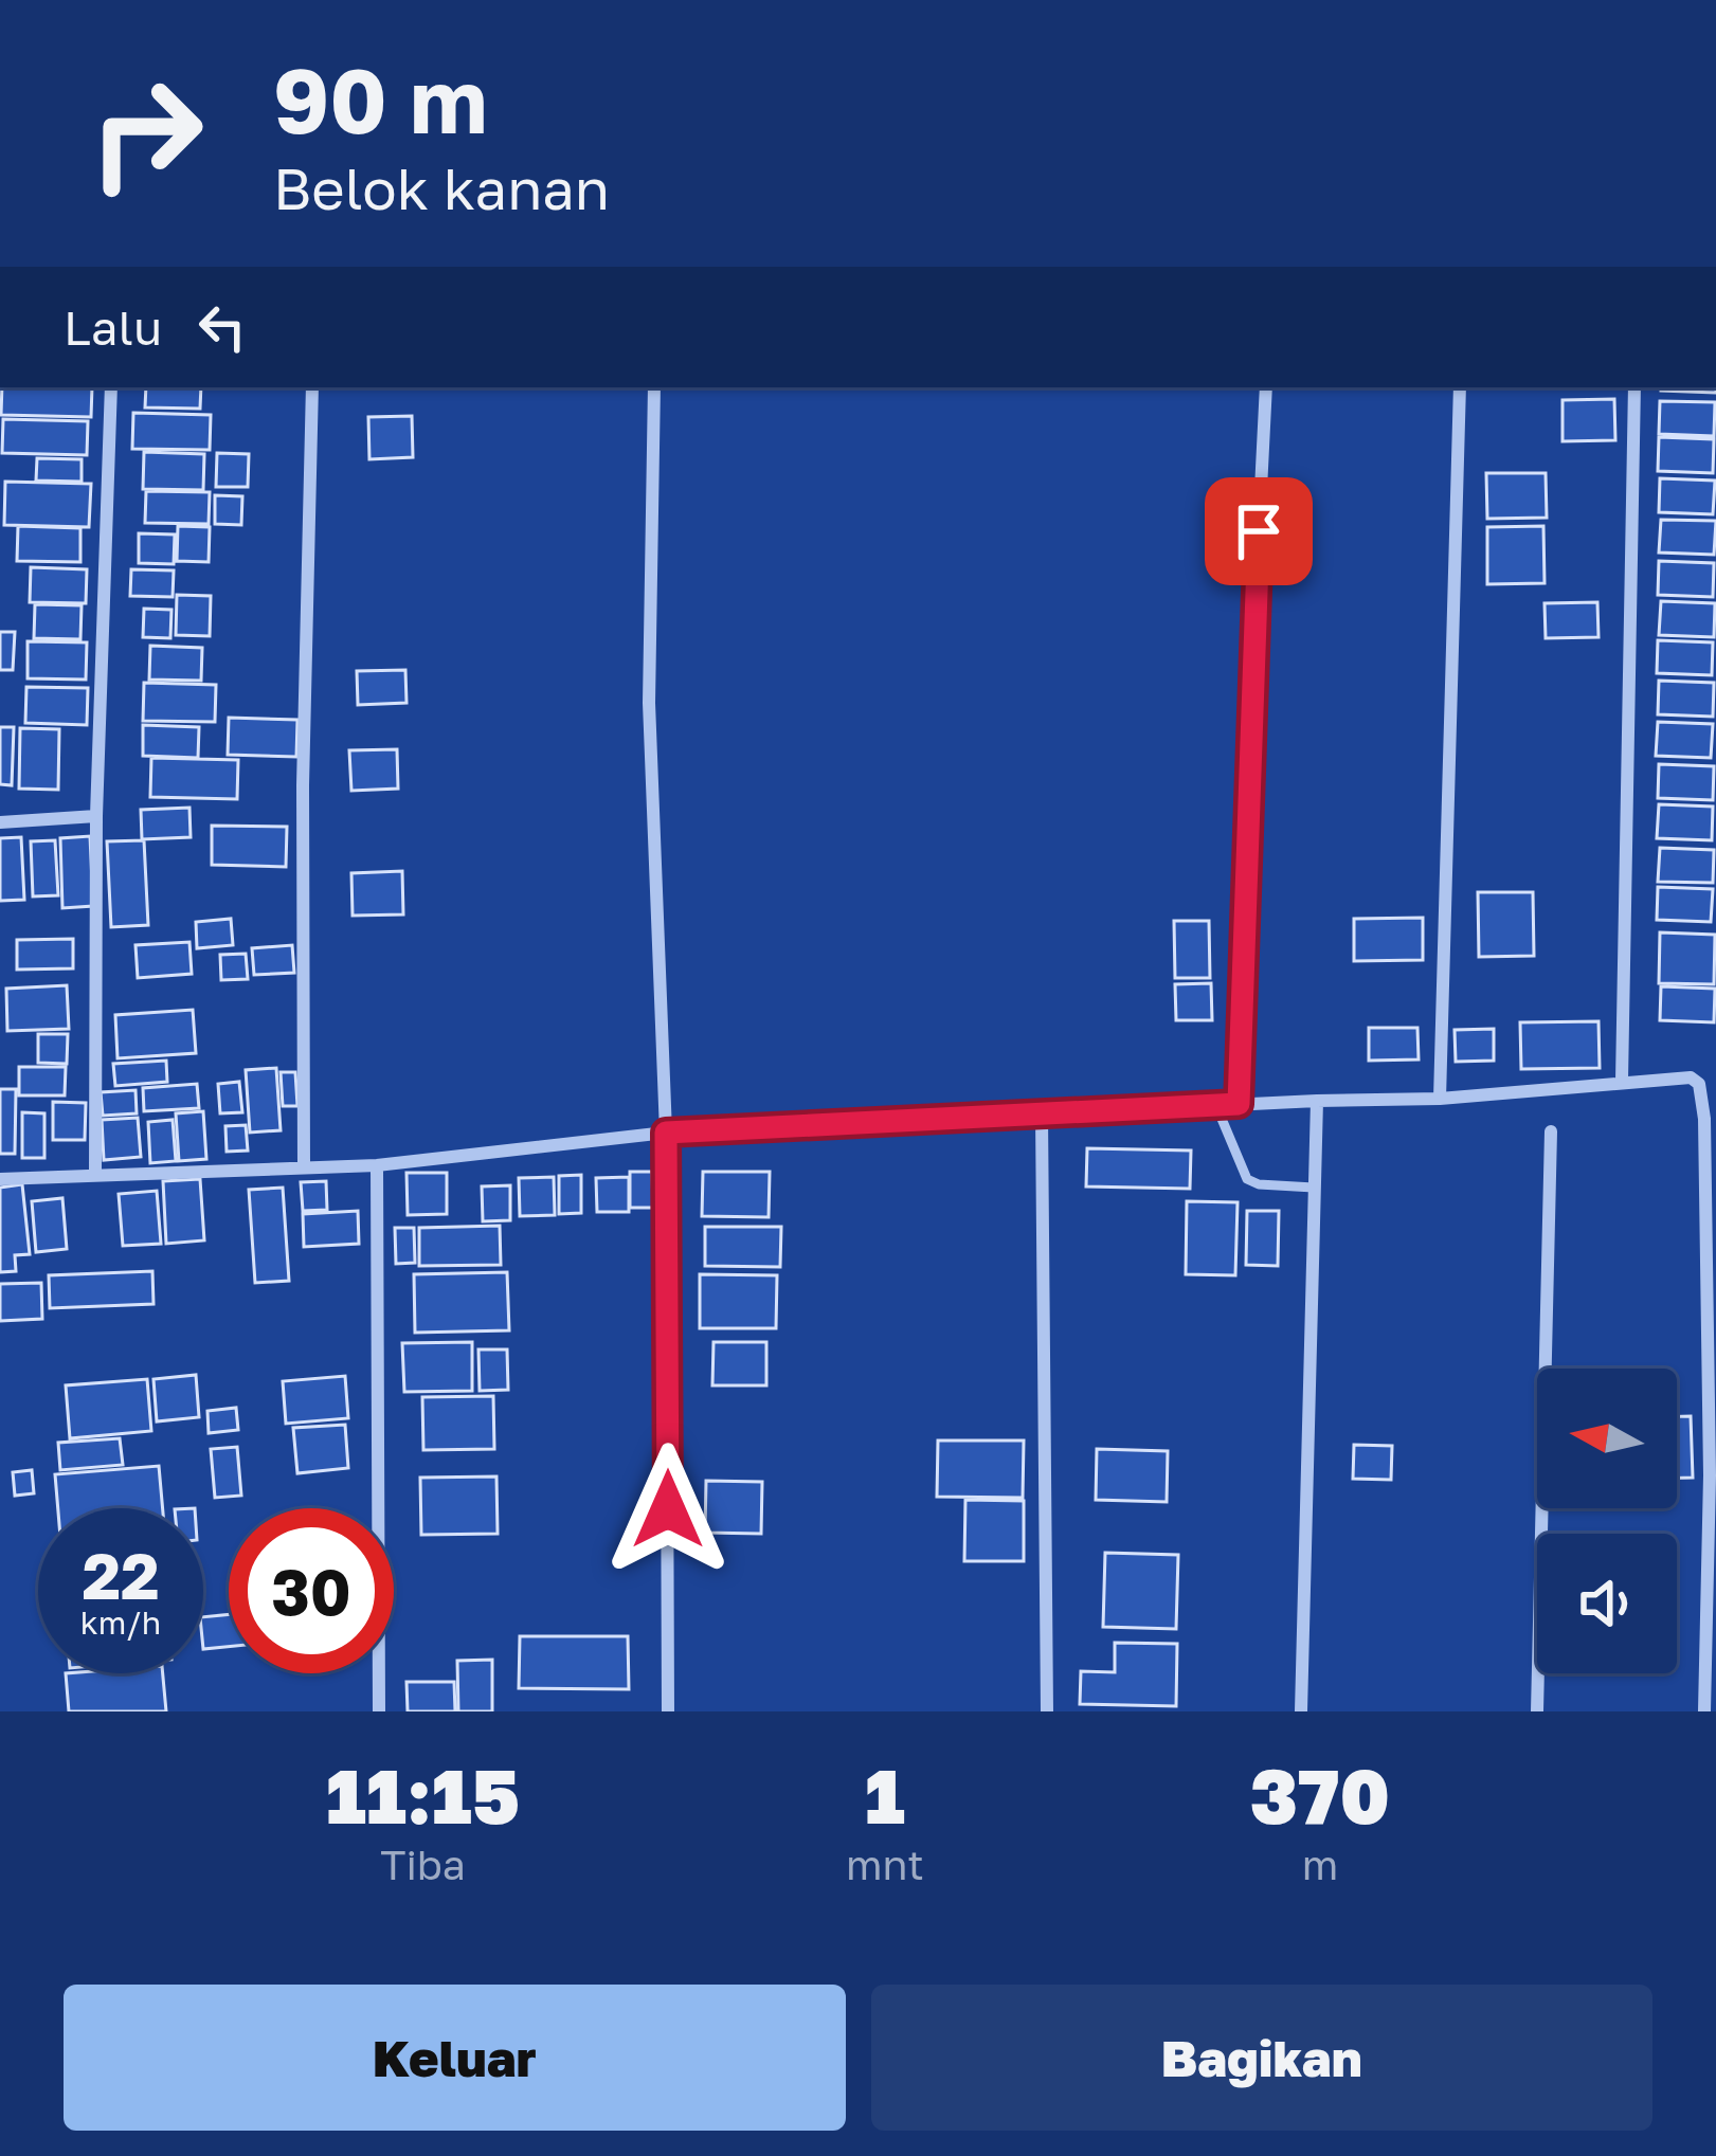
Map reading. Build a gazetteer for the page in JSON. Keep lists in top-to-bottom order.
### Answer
{
  "north": "left",
  "page": {
    "turn": ["90 m", "Belok kanan"],
    "then": "Lalu",
    "speed": "22 km/h",
    "limit": "30",
    "eta": [
      "11:15",
      "Tiba",
      "1",
      "mnt",
      "370",
      "m"
    ],
    "buttons": ["Keluar", "Bagikan"]
  }
}
